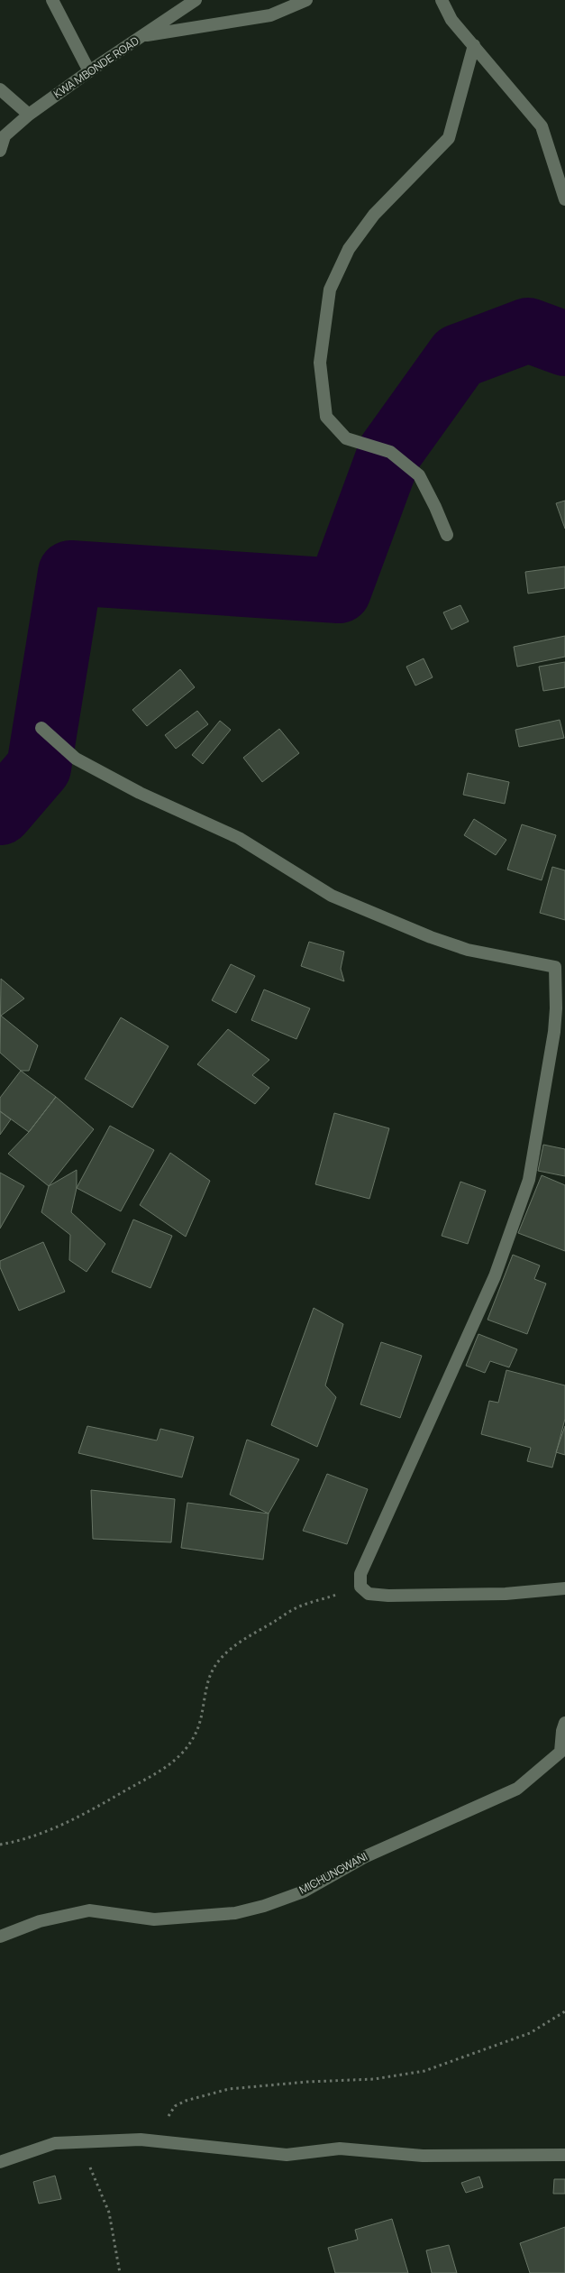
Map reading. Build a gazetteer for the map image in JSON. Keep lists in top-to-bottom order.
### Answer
{
  "streets": {
    "street": ["KWA MBONDE ROAD", "MICHUNGWANI"]
  }
}
